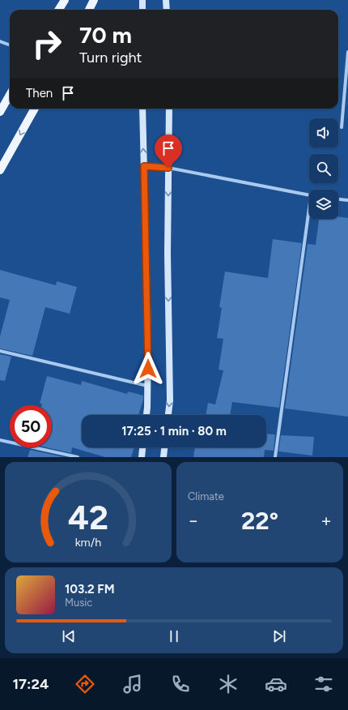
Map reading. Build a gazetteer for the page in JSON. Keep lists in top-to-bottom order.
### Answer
{
  "page": {
    "turn": ["70 m", "Turn right"],
    "then": "Then",
    "limit": "50",
    "trip": "17:25 · 1 min · 80 m",
    "tile": "Climate",
    "heat": ["−", "22°", "+"],
    "song": ["103.2 FM", "Music"],
    "tabs": "17:24",
    "gauge": ["42", "km/h"]
  }
}
